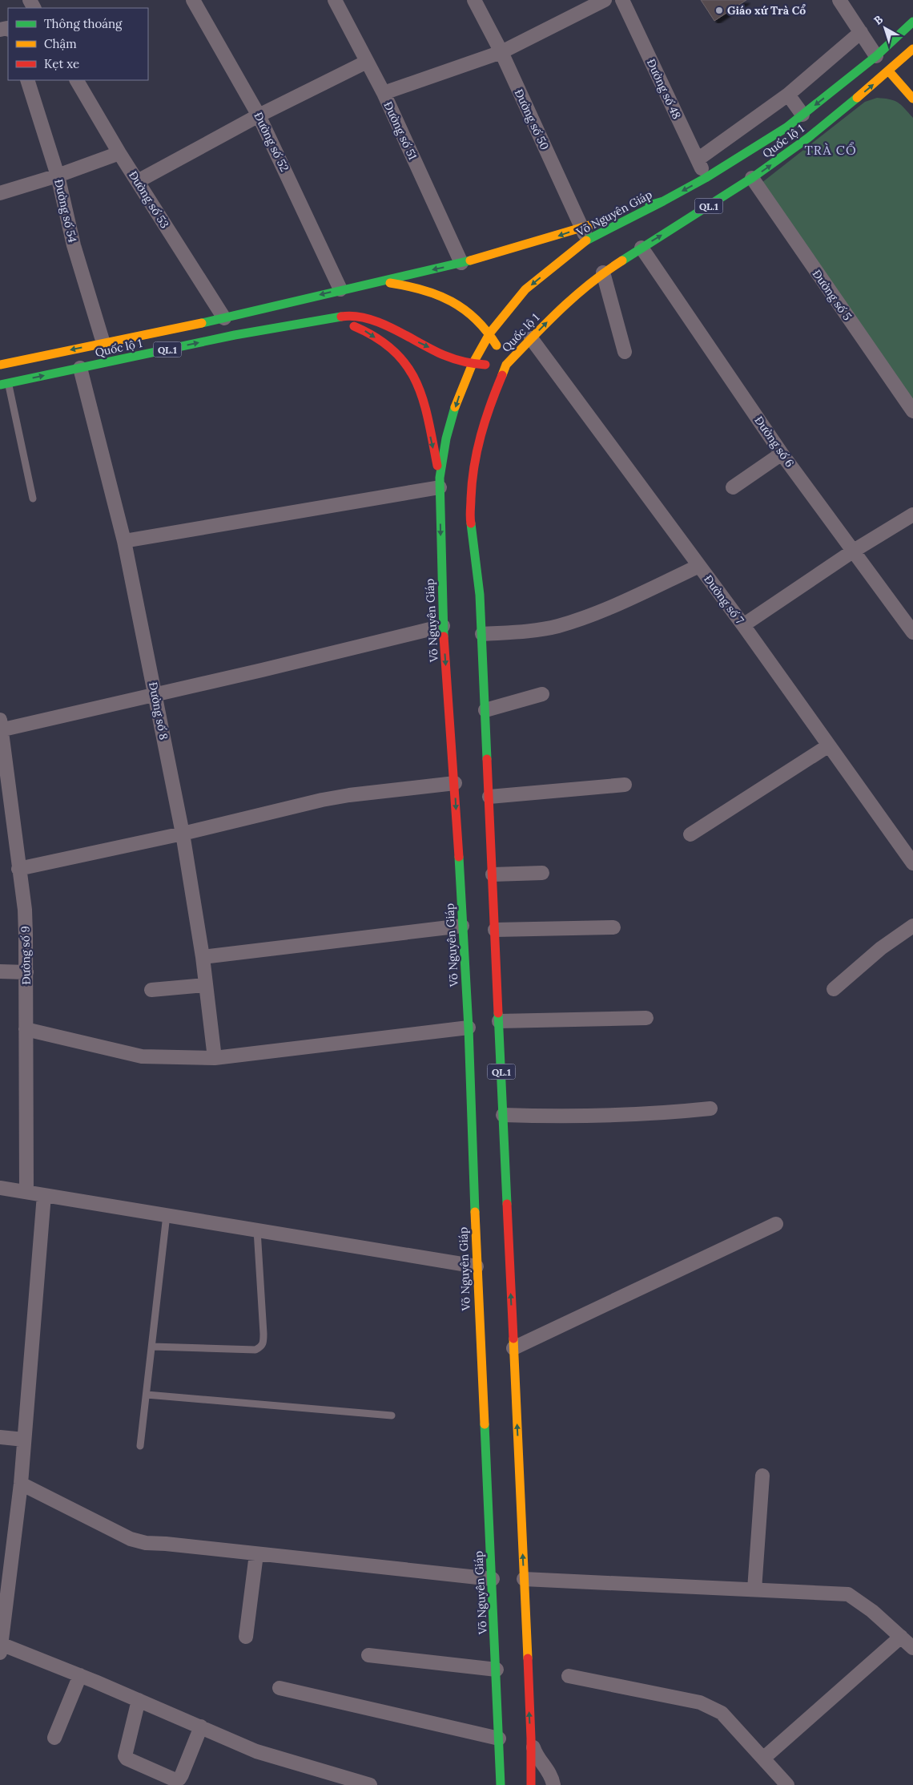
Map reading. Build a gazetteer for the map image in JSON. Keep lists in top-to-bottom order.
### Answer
{
  "streets": {
    "main road": ["Quốc lộ 1", "QL.1", "Võ Nguyên Giáp"],
    "street": [
      "Đường số 48",
      "Đường số 50",
      "Đường số 51",
      "Đường số 52",
      "Đường số 53",
      "Đường số 54",
      "Đường số 5",
      "Đường số 6",
      "Đường số 7",
      "Đường số 8",
      "Đường số 9"
    ]
  },
  "crossings": [
    ["Đường số 48", "Quốc lộ 1"],
    ["Đường số 50", "Quốc lộ 1"],
    ["Đường số 50", "Võ Nguyên Giáp"],
    ["Đường số 51", "Quốc lộ 1"],
    ["Quốc lộ 1", "Đường số 52"],
    ["Quốc lộ 1", "Đường số 53"],
    ["Quốc lộ 1", "QL.1"],
    ["Quốc lộ 1", "Đường số 54"],
    ["Quốc lộ 1", "Võ Nguyên Giáp"],
    ["Quốc lộ 1", "Đường số 5"],
    ["Quốc lộ 1", "Đường số 6"],
    ["Quốc lộ 1", "Đường số 7"],
    ["Quốc lộ 1", "Đường số 8"]
  ],
  "districts": ["TRÀ CỔ"],
  "places": ["Giáo xứ Trà Cổ"],
  "legend": ["Thông thoáng", "Chậm", "Kẹt xe"],
  "north": "top left"
}
